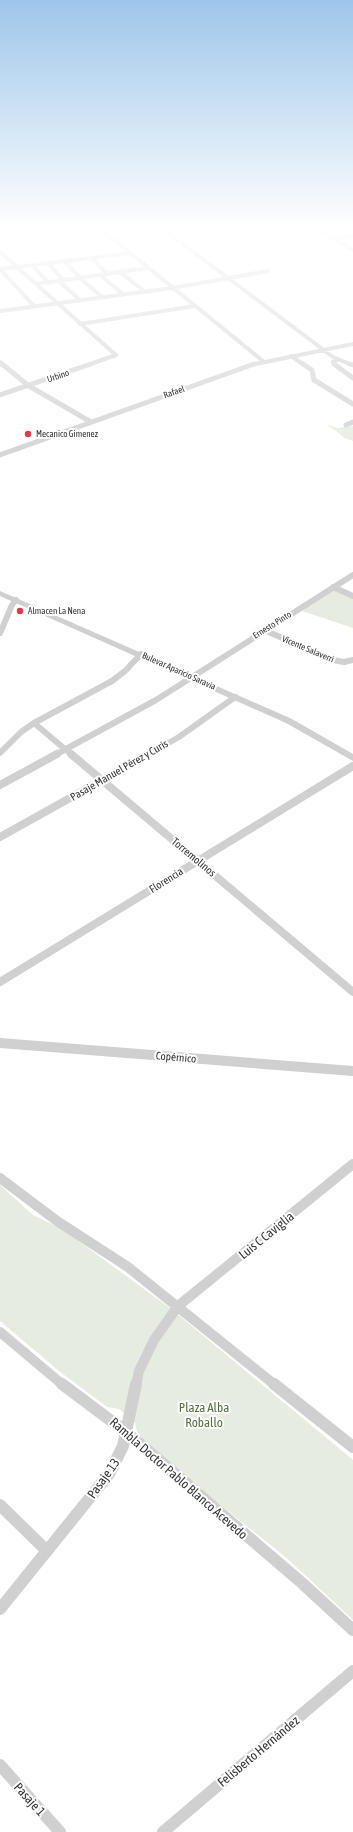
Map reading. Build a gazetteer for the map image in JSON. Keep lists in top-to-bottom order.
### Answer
{
  "streets": {
    "street": [
      "Urbino",
      "Rafael",
      "Ernesto Pinto",
      "Vicente Salaverri",
      "Bulevar Aparicio Saravia",
      "Pasaje Manuel Pérez y Curis",
      "Torremolinos",
      "Florencia",
      "Copérnico",
      "Luis C Caviglia",
      "Pasaje 13",
      "Rambla Doctor Pablo Blanco Acevedo",
      "Felisberto Hernández",
      "Pasaje 1"
    ]
  },
  "crossings": [
    ["Ernesto Pinto", "Vicente Salaverri"],
    ["Ernesto Pinto", "Bulevar Aparicio Saravia"],
    ["Ernesto Pinto", "Torremolinos"],
    ["Bulevar Aparicio Saravia", "Pasaje Manuel Pérez y Curis"],
    ["Pasaje Manuel Pérez y Curis", "Torremolinos"],
    ["Torremolinos", "Florencia"],
    ["Luis C Caviglia", "Pasaje 13"],
    ["Pasaje 13", "Rambla Doctor Pablo Blanco Acevedo"]
  ],
  "parks": ["Plaza Alba Roballo"],
  "places": ["Mecanico Gimenez", "Almacen La Nena"]
}
